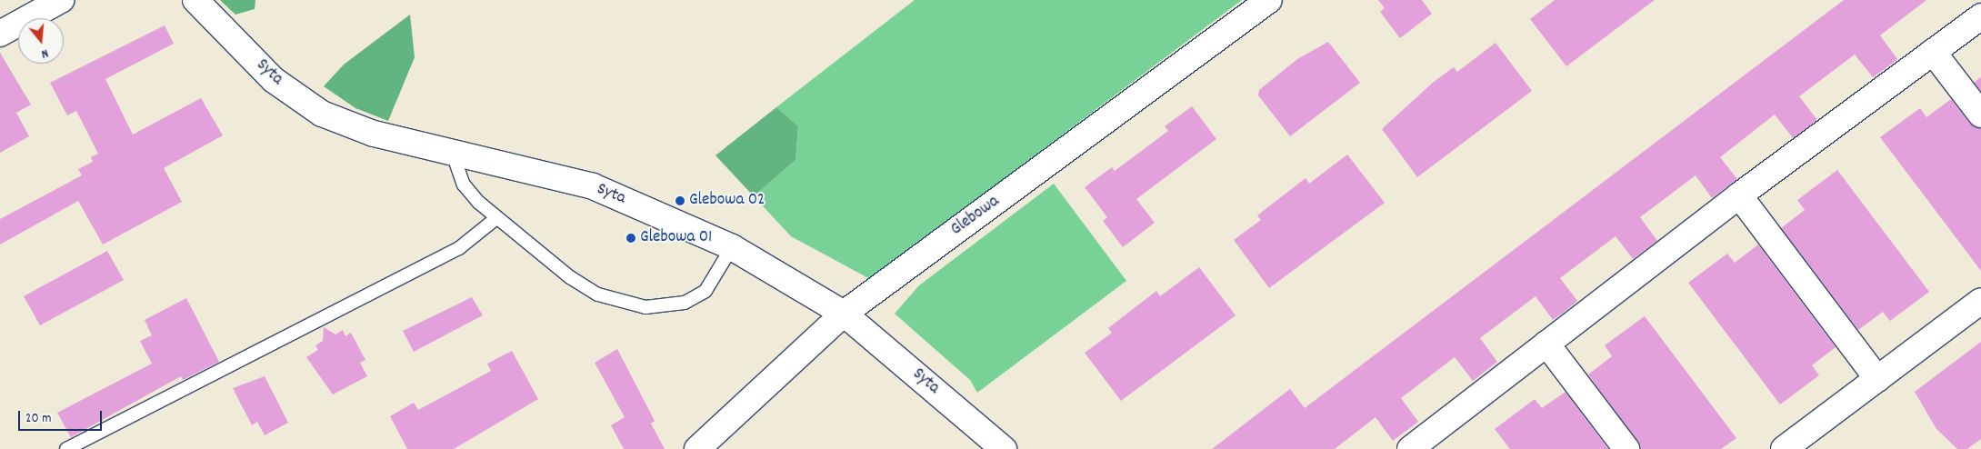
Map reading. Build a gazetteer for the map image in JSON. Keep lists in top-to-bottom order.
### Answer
{
  "streets": {
    "street": ["Syta", "Glebowa"]
  },
  "crossings": [
    ["Syta", "Glebowa"]
  ],
  "places": ["Glebowa 02", "Glebowa 01"],
  "scale_bar": "20 m",
  "north": "bottom"
}
